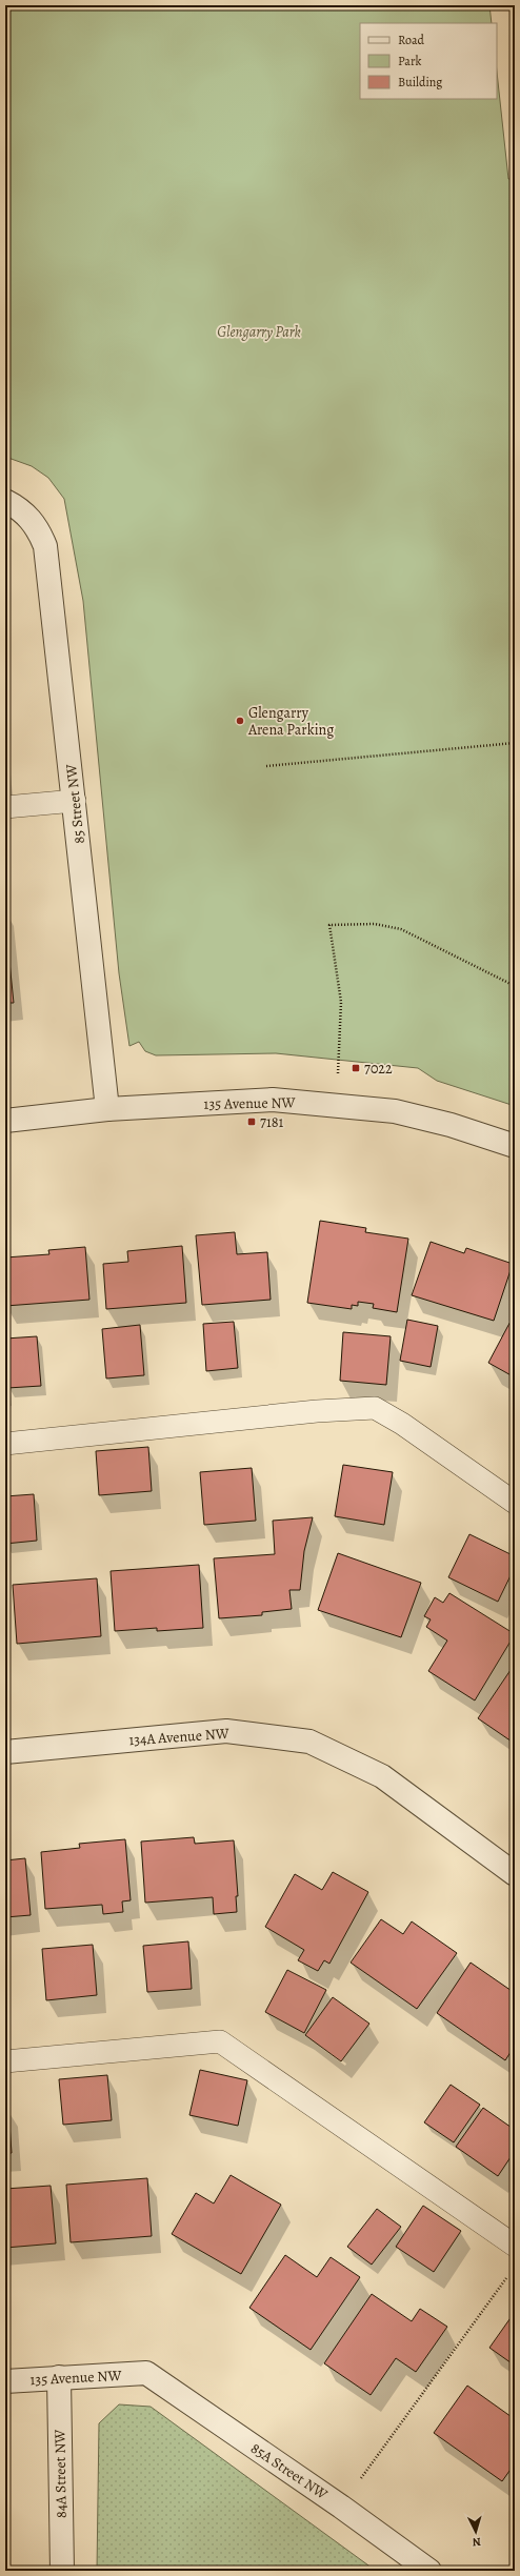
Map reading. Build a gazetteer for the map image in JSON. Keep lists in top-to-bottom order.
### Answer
{
  "streets": {
    "street": [
      "85 Street NW",
      "135 Avenue NW",
      "134A Avenue NW",
      "85A Street NW",
      "84A Street NW"
    ]
  },
  "crossings": [
    ["85 Street NW", "135 Avenue NW"],
    ["135 Avenue NW", "85A Street NW"],
    ["135 Avenue NW", "84A Street NW"]
  ],
  "parks": ["Glengarry Park"],
  "places": {
    "other": ["Glengarry Arena Parking"],
    "transit": ["7022", "7181"]
  },
  "legend": ["Road", "Park", "Building"],
  "north": "bottom"
}
